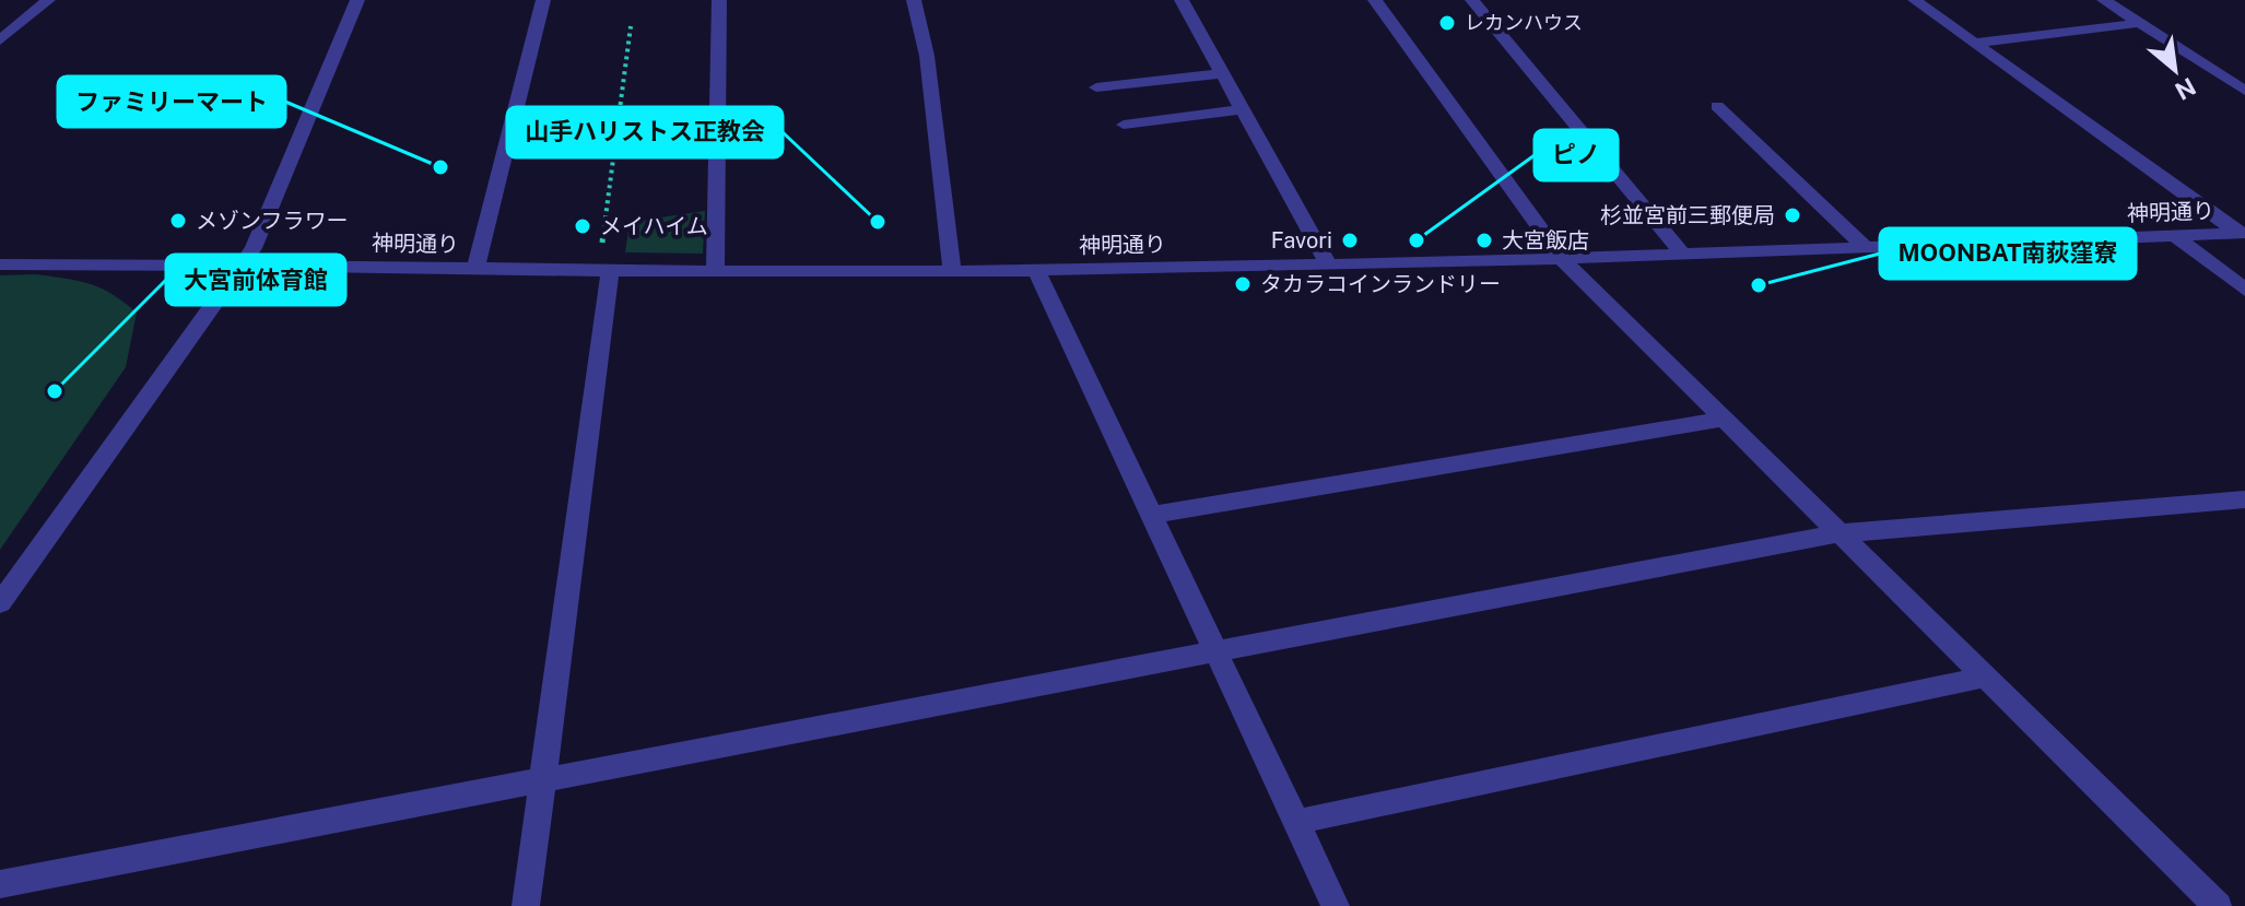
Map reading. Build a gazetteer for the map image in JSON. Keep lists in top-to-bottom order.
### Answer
{
  "streets": {
    "street": ["神明通り"]
  },
  "places": [
    "レカンハウス",
    "ファミリーマート",
    "杉並宮前三郵便局",
    "メゾンフラワー",
    "山手ハリストス正教会",
    "メイハイム",
    "Favori",
    "ピノ",
    "大宮飯店",
    "タカラコインランドリー",
    "MOONBAT南荻窪寮",
    "大宮前体育館"
  ],
  "north": "bottom right"
}
